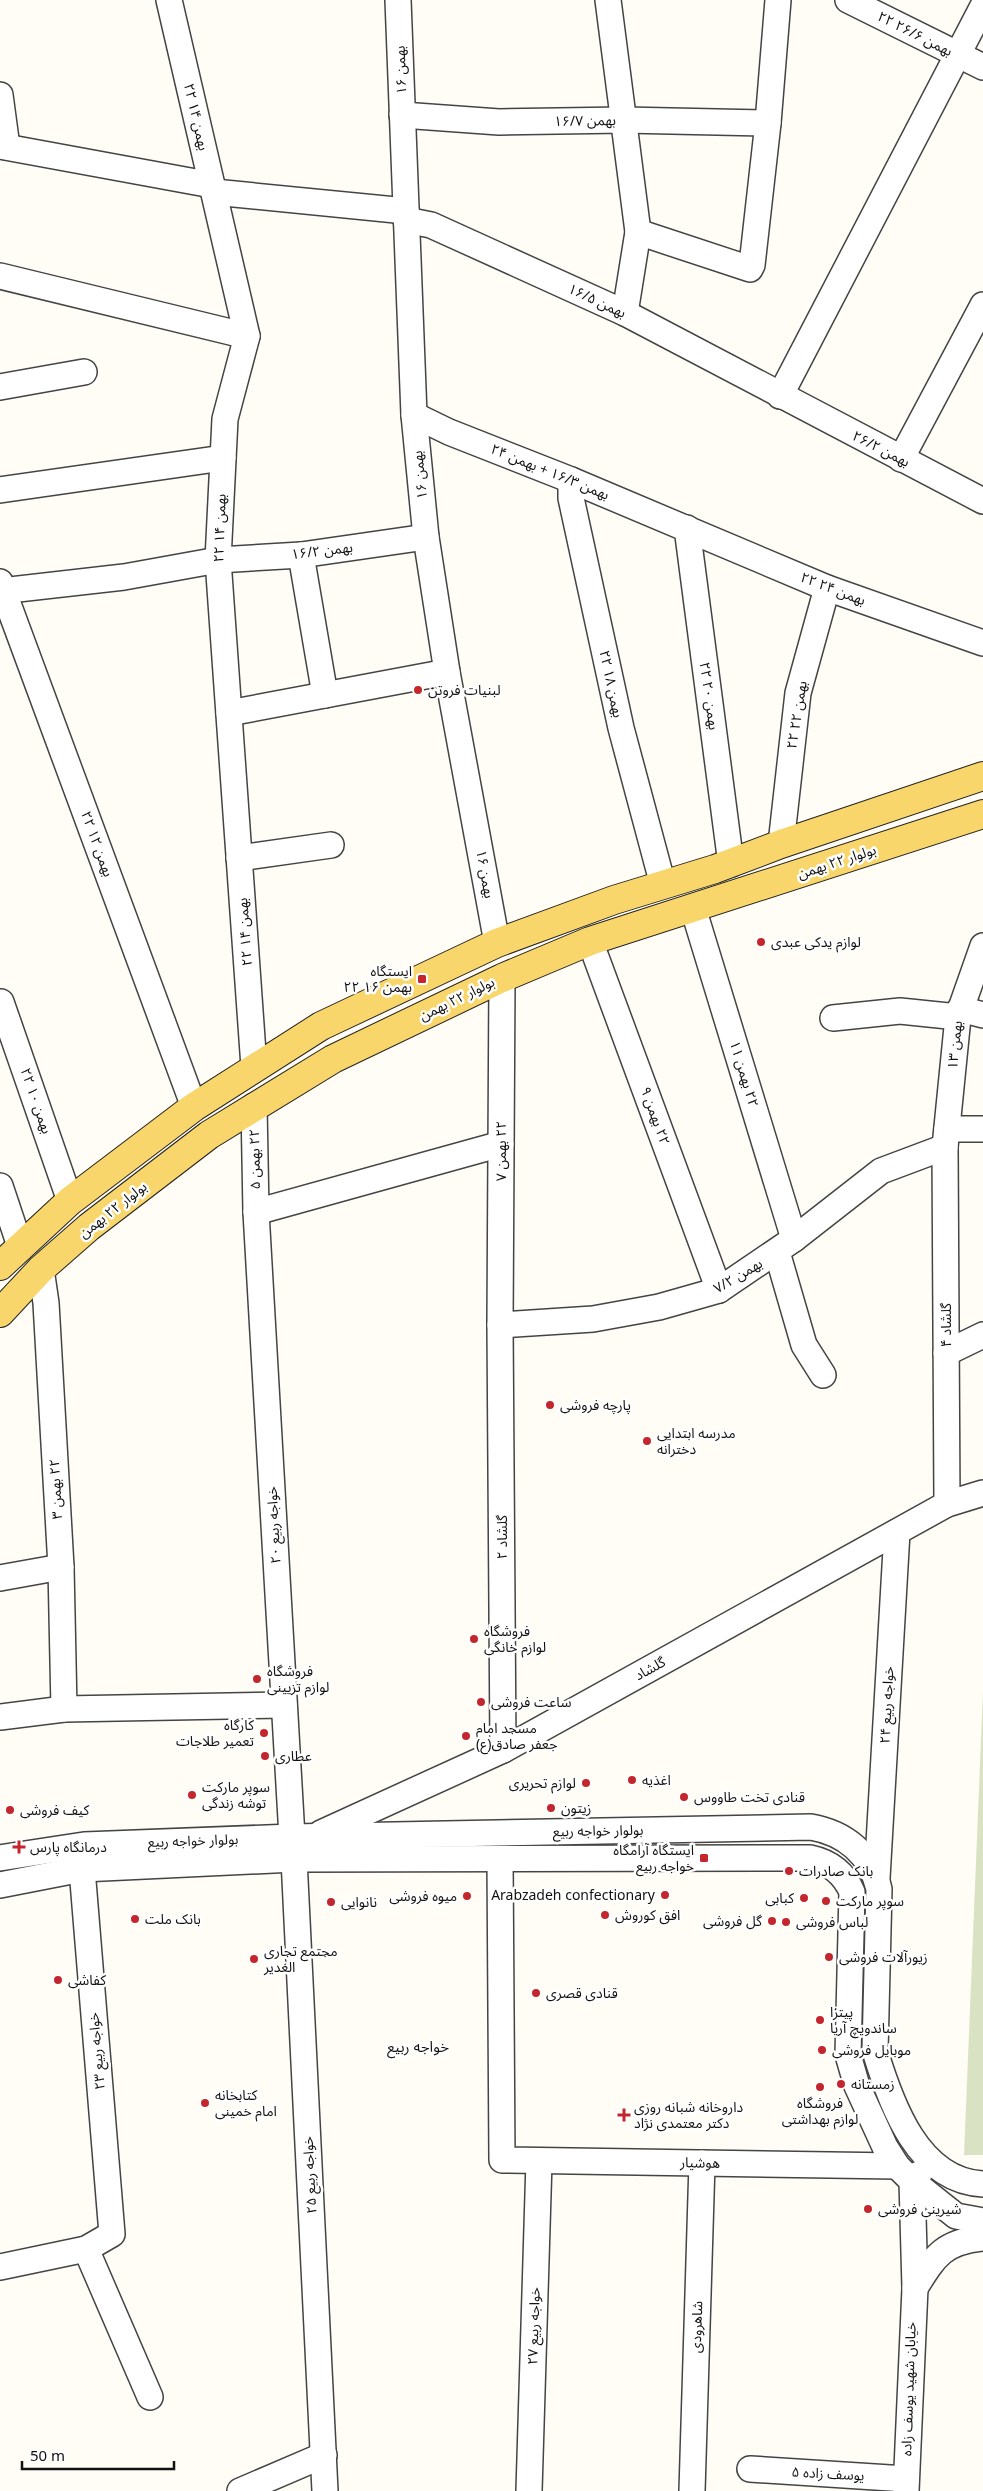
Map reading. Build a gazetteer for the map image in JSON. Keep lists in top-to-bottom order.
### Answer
{
  "streets": {
    "main road": ["بولوار ۲۲ بهمن"],
    "street": [
      "۲۲ بهمن ۲۶/۶",
      "بهمن ۱۶",
      "۲۲ بهمن ۱۴",
      "بهمن ۱۶/۷",
      "بهمن ۱۶/۵",
      "بهمن ۲۶/۲",
      "بهمن ۱۶/۳ + بهمن ۲۴",
      "بهمن ۱۶/۲",
      "۲۲ بهمن ۲۴",
      "۲۲ بهمن ۱۸",
      "۲۲ بهمن ۲۰",
      "۲۲ بهمن ۲۲",
      "۲۲ بهمن ۱۲",
      "بهمن ۱۳",
      "٢٢ بهمن ١١",
      "۲۲ بهمن ۱۰",
      "٢٢ بهمن ۹",
      "٢٢ بهمن ٧",
      "٢٢ بهمن ۵",
      "بهمن ۷/۲",
      "گلشاد ۴",
      "٢٢ بهمن ۳",
      "خواجه ربیع ۲۰",
      "گلشاد ۲",
      "گلشاد",
      "خواجه ربیع ۲۴",
      "بولوار خواجه ربیع",
      "خواجه ربیع ۲۳",
      "هوشیار",
      "خواجه ربیع ۲۵",
      "خواجه ربیع ۲۷",
      "شاهرودی",
      "خیابان شهید یوسف زاده",
      "یوسف زاده ۵"
    ]
  },
  "crossings": [
    ["بهمن ۱۶", "بهمن ۱۶/۷"],
    ["بهمن ۱۶", "بهمن ۱۶/۵"],
    ["بهمن ۱۶", "بهمن ۱۶/۳ + بهمن ۲۴"],
    ["بهمن ۱۶", "بهمن ۱۶/۲"],
    ["۲۲ بهمن ۱۴", "بهمن ۱۶/۵"],
    ["۲۲ بهمن ۱۴", "بهمن ۱۶/۲"],
    ["بهمن ۱۶/۵", "بهمن ۲۶/۲"],
    ["بهمن ۱۶/۳ + بهمن ۲۴", "۲۲ بهمن ۲۴"],
    ["بهمن ۱۶/۳ + بهمن ۲۴", "۲۲ بهمن ۱۸"],
    ["بهمن ۱۶/۳ + بهمن ۲۴", "۲۲ بهمن ۲۰"],
    ["بهمن ۱۶/۲", "۲۲ بهمن ۱۲"],
    ["۲۲ بهمن ۲۴", "۲۲ بهمن ۲۰"],
    ["۲۲ بهمن ۲۴", "۲۲ بهمن ۲۲"],
    ["بولوار ۲۲ بهمن", "٢٢ بهمن ١١"],
    ["بولوار ۲۲ بهمن", "٢٢ بهمن ۹"],
    ["بولوار ۲۲ بهمن", "٢٢ بهمن ٧"],
    ["بولوار ۲۲ بهمن", "٢٢ بهمن ۵"],
    ["بولوار ۲۲ بهمن", "٢٢ بهمن ۳"],
    ["بهمن ۱۳", "بهمن ۷/۲"],
    ["بهمن ۱۳", "گلشاد ۴"],
    ["٢٢ بهمن ١١", "بهمن ۷/۲"],
    ["٢٢ بهمن ۹", "بهمن ۷/۲"],
    ["٢٢ بهمن ٧", "بهمن ۷/۲"],
    ["٢٢ بهمن ٧", "گلشاد ۲"],
    ["٢٢ بهمن ۵", "خواجه ربیع ۲۰"],
    ["بهمن ۷/۲", "گلشاد ۴"],
    ["بهمن ۷/۲", "گلشاد ۲"],
    ["گلشاد ۴", "گلشاد"],
    ["خواجه ربیع ۲۰", "گلشاد"],
    ["خواجه ربیع ۲۰", "بولوار خواجه ربیع"],
    ["خواجه ربیع ۲۰", "خواجه ربیع ۲۵"],
    ["گلشاد ۲", "گلشاد"],
    ["گلشاد", "خواجه ربیع ۲۴"],
    ["گلشاد", "بولوار خواجه ربیع"],
    ["گلشاد", "خواجه ربیع ۲۵"],
    ["خواجه ربیع ۲۴", "بولوار خواجه ربیع"],
    ["بولوار خواجه ربیع", "خواجه ربیع ۲۳"],
    ["بولوار خواجه ربیع", "هوشیار"],
    ["بولوار خواجه ربیع", "خواجه ربیع ۲۵"],
    ["بولوار خواجه ربیع", "خیابان شهید یوسف زاده"],
    ["هوشیار", "خواجه ربیع ۲۷"],
    ["هوشیار", "شاهرودی"],
    ["هوشیار", "خیابان شهید یوسف زاده"],
    ["خیابان شهید یوسف زاده", "یوسف زاده ۵"]
  ],
  "districts": ["خواجه ربیع"],
  "places": {
    "other": [
      "لبنیات فروتن",
      "لوازم یدکی عبدی",
      "پارچه فروشی",
      "مدرسه ابتدایی دخترانه",
      "فروشگاه لوازم خانگی",
      "فروشگاه لوازم تزیینی",
      "ساعت فروشی",
      "کارگاه تعمیر طلاجات",
      "مسجد امام جعفر صادق(ع)",
      "عطاری",
      "اغذیه",
      "لوازم تحریری",
      "سوپر مارکت توشه زندگی",
      "قنادی تخت طاووس",
      "زیتون",
      "کیف فروشی",
      "بانک صادرات",
      "Arabzadeh confectionary",
      "میوه فروشی",
      "کبابی",
      "سوپر مارکت",
      "نانوایی",
      "افق کوروش",
      "بانک ملت",
      "گل فروشی",
      "لباس فروشی",
      "زیورآلات فروشی",
      "مجتمع تجاری الغدیر",
      "کفاشی",
      "قنادی قصری",
      "پیتزا ساندویچ آریا",
      "موبایل فروشی",
      "زمستانه",
      "فروشگاه لوازم بهداشتی",
      "کتابخانه امام خمینی",
      "شیرینی فروشی"
    ],
    "transit": ["ایستگاه ۲۲ بهمن ۱۶", "ایستگاه آرامگاه خواجه ربیع"],
    "health": ["درمانگاه پارس", "داروخانه شبانه روزی دکتر معتمدی نژاد"]
  },
  "scale_bar": "50 m"
}
